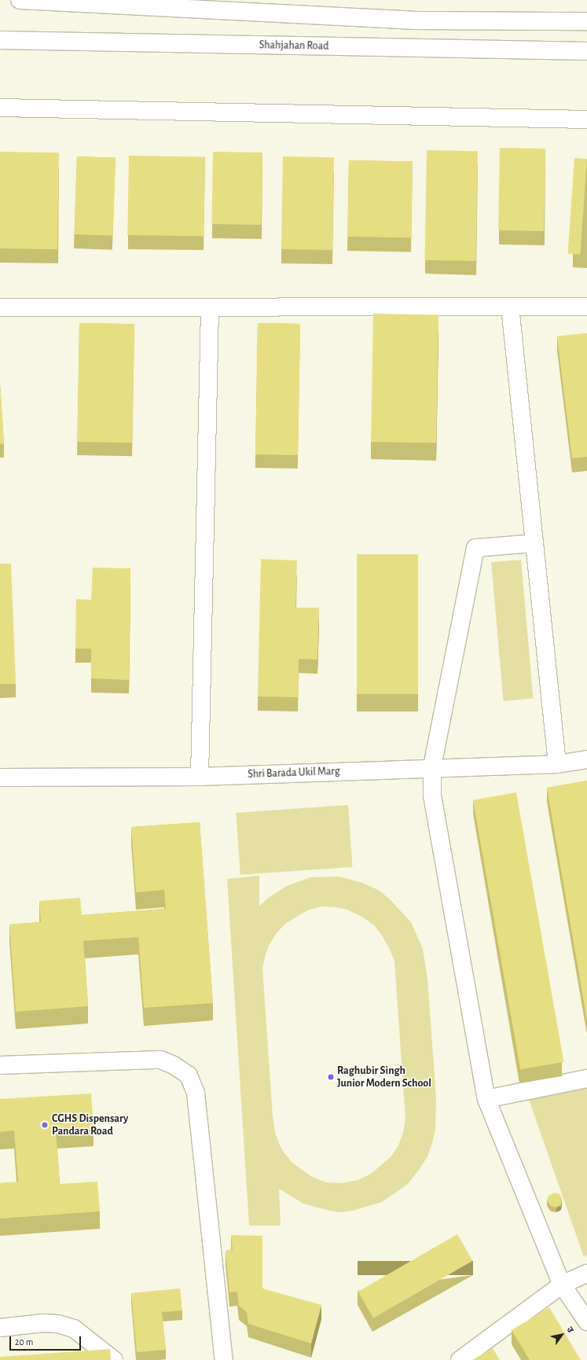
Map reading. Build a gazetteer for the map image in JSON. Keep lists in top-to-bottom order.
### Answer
{
  "streets": {
    "street": ["Shahjahan Road", "Shri Barada Ukil Marg"]
  },
  "places": ["Raghubir Singh Junior Modern School", "CGHS Dispensary Pandara Road"],
  "scale_bar": "20 m",
  "north": "top right"
}
